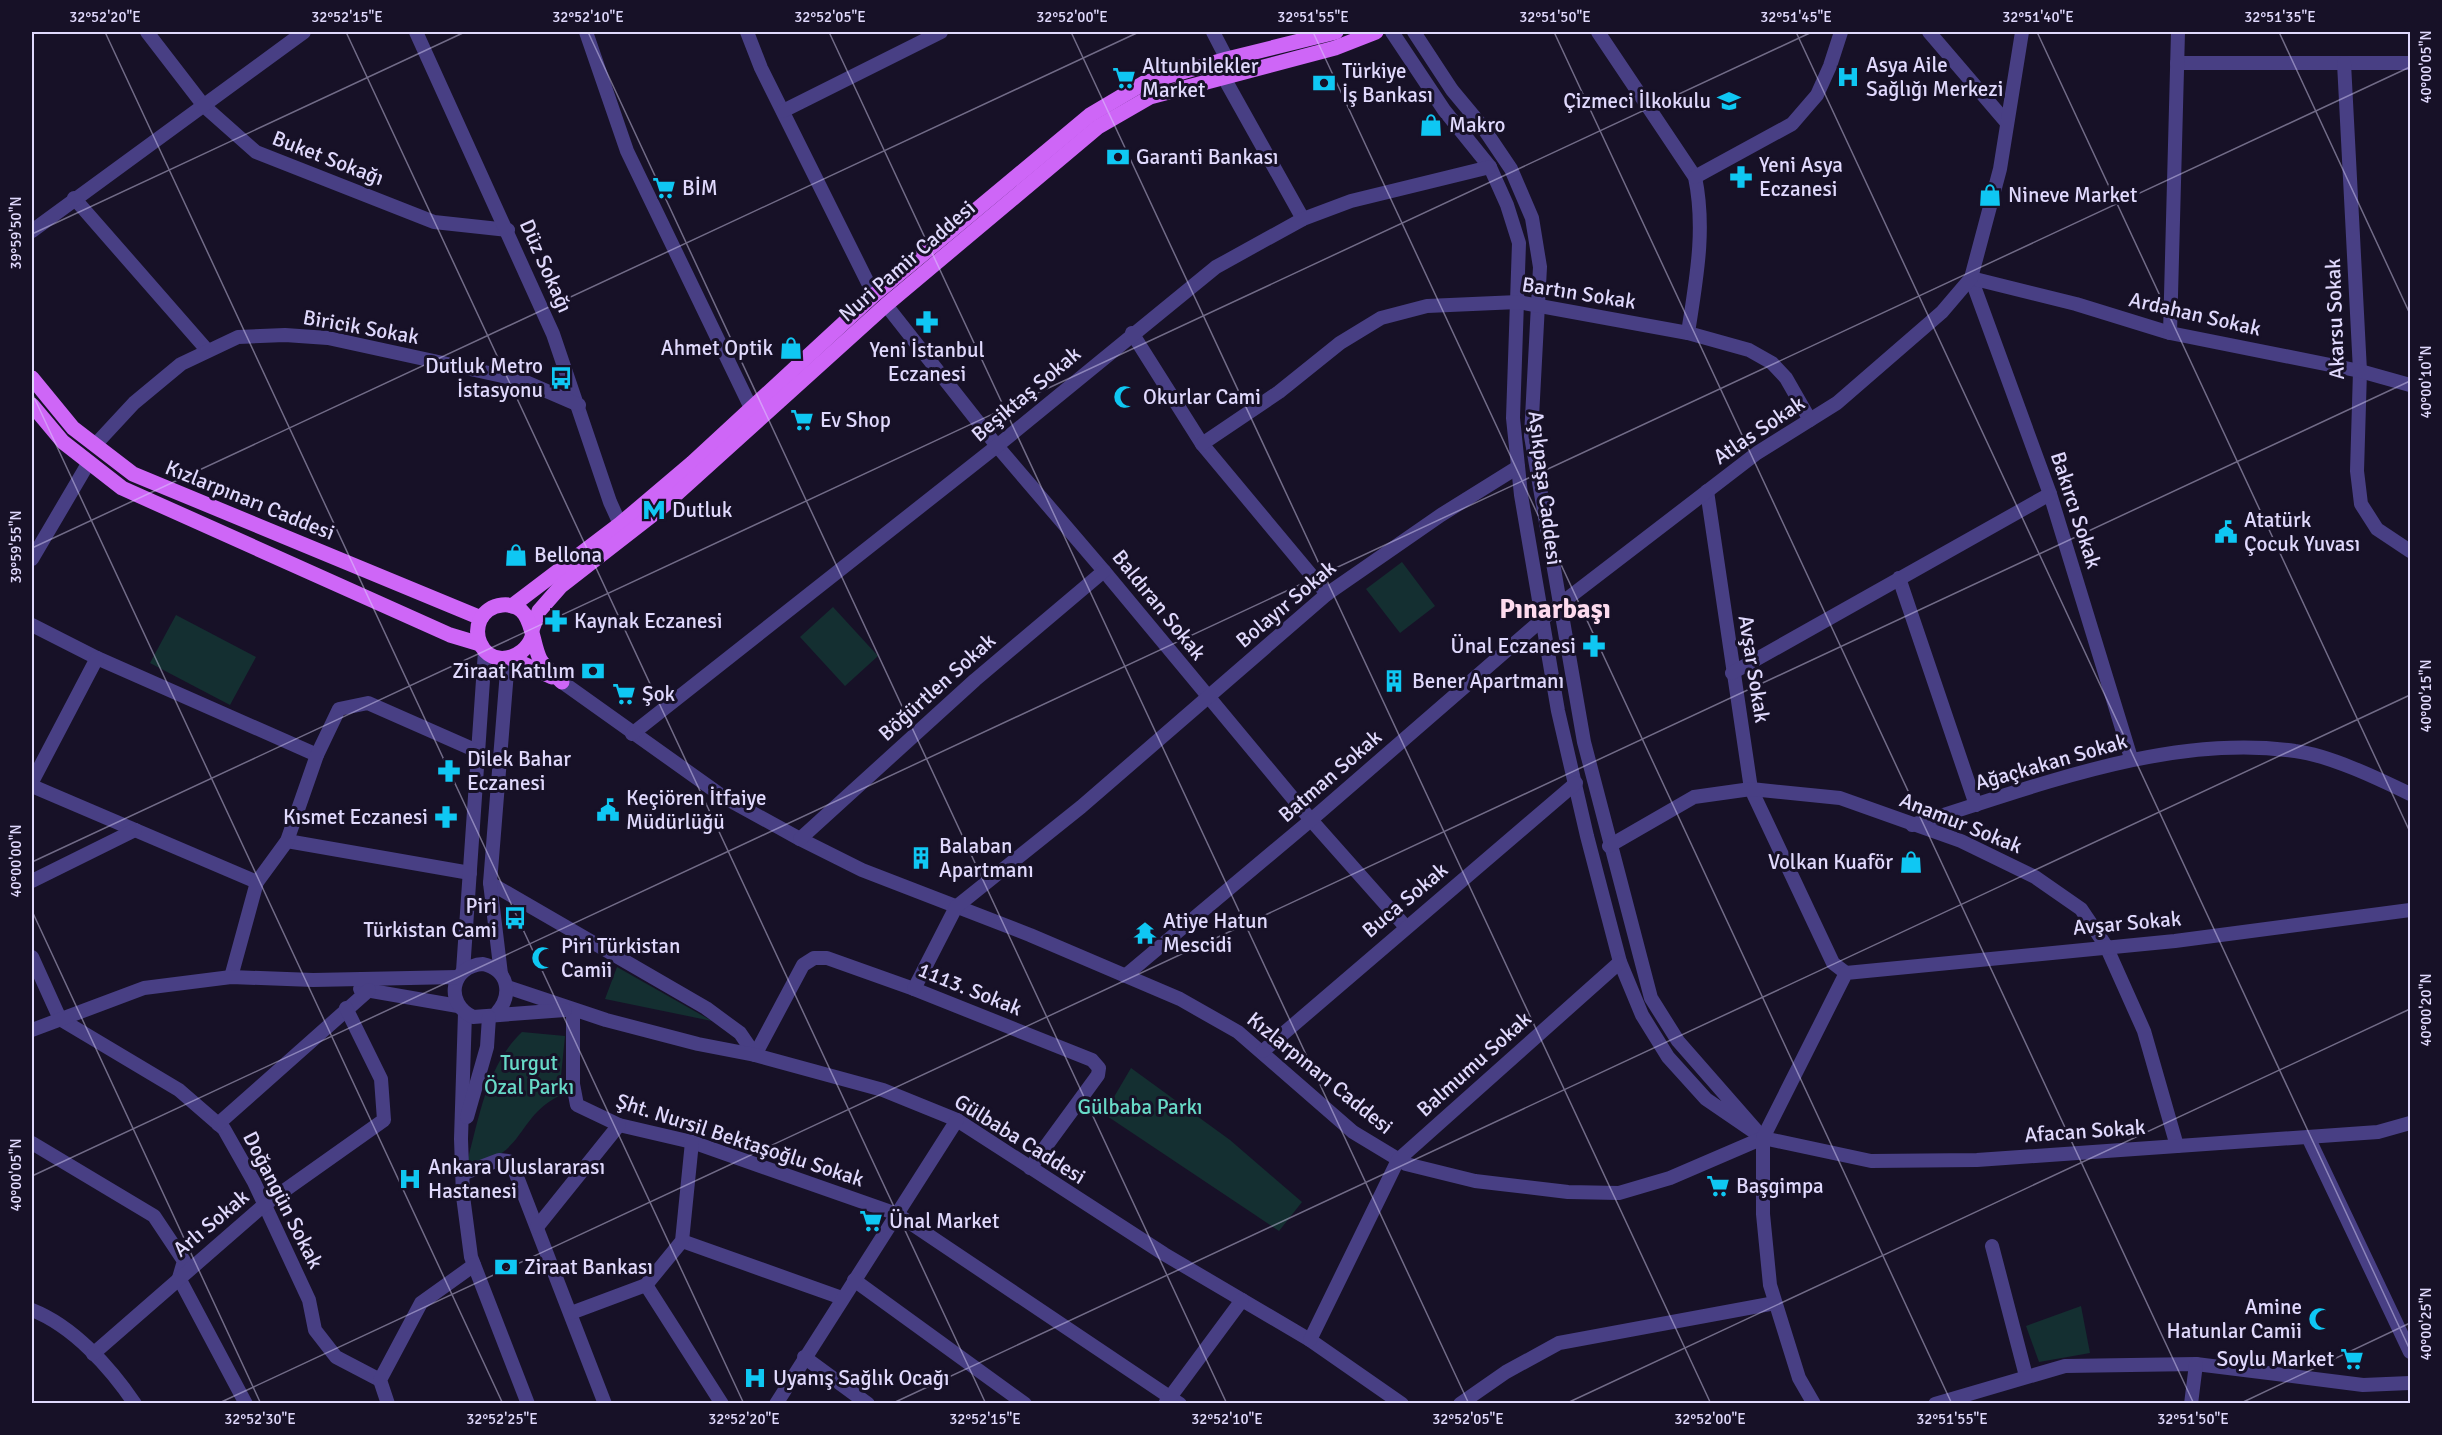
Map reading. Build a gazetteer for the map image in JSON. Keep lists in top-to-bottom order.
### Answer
{
  "streets": {
    "main road": ["Nuri Pamir Caddesi", "Kızlarpınarı Caddesi"],
    "street": [
      "Buket Sokağı",
      "Düz Sokağı",
      "Bartın Sokak",
      "Ardahan Sokak",
      "Akarsu Sokak",
      "Biricik Sokak",
      "Beşiktaş Sokak",
      "Atlas Sokak",
      "Aşıkpaşa Caddesi",
      "Bakırcı Sokak",
      "Bolayır Sokak",
      "Baldıran Sokak",
      "Avşar Sokak",
      "Böğürtlen Sokak",
      "Ağaçkakan Sokak",
      "Batman Sokak",
      "Anamur Sokak",
      "Buca Sokak",
      "1113. Sokak",
      "Balmumu Sokak",
      "Afacan Sokak",
      "Gülbaba Caddesi",
      "Şht. Nursil Bektaşoğlu Sokak",
      "Doğangün Sokak",
      "Arlı Sokak"
    ]
  },
  "crossings": [
    ["Buket Sokağı", "Düz Sokağı"],
    ["Nuri Pamir Caddesi", "Düz Sokağı"],
    ["Nuri Pamir Caddesi", "Kızlarpınarı Caddesi"],
    ["Nuri Pamir Caddesi", "Baldıran Sokak"],
    ["Düz Sokağı", "Biricik Sokak"],
    ["Bartın Sokak", "Atlas Sokak"],
    ["Bartın Sokak", "Aşıkpaşa Caddesi"],
    ["Ardahan Sokak", "Akarsu Sokak"],
    ["Ardahan Sokak", "Atlas Sokak"],
    ["Ardahan Sokak", "Bakırcı Sokak"],
    ["Biricik Sokak", "Kızlarpınarı Caddesi"],
    ["Beşiktaş Sokak", "Aşıkpaşa Caddesi"],
    ["Beşiktaş Sokak", "Kızlarpınarı Caddesi"],
    ["Beşiktaş Sokak", "Baldıran Sokak"],
    ["Atlas Sokak", "Aşıkpaşa Caddesi"],
    ["Atlas Sokak", "Bakırcı Sokak"],
    ["Atlas Sokak", "Avşar Sokak"],
    ["Atlas Sokak", "Batman Sokak"],
    ["Aşıkpaşa Caddesi", "Kızlarpınarı Caddesi"],
    ["Aşıkpaşa Caddesi", "Bolayır Sokak"],
    ["Aşıkpaşa Caddesi", "Batman Sokak"],
    ["Aşıkpaşa Caddesi", "Anamur Sokak"],
    ["Aşıkpaşa Caddesi", "Buca Sokak"],
    ["Aşıkpaşa Caddesi", "Balmumu Sokak"],
    ["Aşıkpaşa Caddesi", "Afacan Sokak"],
    ["Kızlarpınarı Caddesi", "Bolayır Sokak"],
    ["Kızlarpınarı Caddesi", "Böğürtlen Sokak"],
    ["Kızlarpınarı Caddesi", "Batman Sokak"],
    ["Kızlarpınarı Caddesi", "Buca Sokak"],
    ["Kızlarpınarı Caddesi", "Balmumu Sokak"],
    ["Kızlarpınarı Caddesi", "Afacan Sokak"],
    ["Bakırcı Sokak", "Ağaçkakan Sokak"],
    ["Bolayır Sokak", "Baldıran Sokak"],
    ["Baldıran Sokak", "Böğürtlen Sokak"],
    ["Baldıran Sokak", "Batman Sokak"],
    ["Baldıran Sokak", "Buca Sokak"],
    ["Avşar Sokak", "Anamur Sokak"],
    ["Ağaçkakan Sokak", "Anamur Sokak"],
    ["Anamur Sokak", "Afacan Sokak"],
    ["1113. Sokak", "Gülbaba Caddesi"],
    ["Balmumu Sokak", "Gülbaba Caddesi"],
    ["Gülbaba Caddesi", "Şht. Nursil Bektaşoğlu Sokak"],
    ["Doğangün Sokak", "Arlı Sokak"]
  ],
  "districts": ["Pınarbaşı"],
  "parks": ["Turgut Özal Parkı", "Gülbaba Parkı"],
  "places": {
    "hospital": ["Asya Aile Sağlığı Merkezi", "Ankara Uluslararası Hastanesi", "Uyanış Sağlık Ocağı"],
    "supermarket": [
      "Altunbilekler Market",
      "BİM",
      "Ev Shop",
      "Şok",
      "Başgimpa",
      "Ünal Market",
      "Soylu Market"
    ],
    "bank": [
      "Türkiye İş Bankası",
      "Garanti Bankası",
      "Ziraat Katılım",
      "Ziraat Bankası"
    ],
    "school or university": ["Çizmeci İlkokulu"],
    "shop": [
      "Makro",
      "Nineve Market",
      "Ahmet Optik",
      "Bellona",
      "Volkan Kuaför"
    ],
    "pharmacy": [
      "Yeni Asya Eczanesi",
      "Yeni İstanbul Eczanesi",
      "Kaynak Eczanesi",
      "Ünal Eczanesi",
      "Dilek Bahar Eczanesi",
      "Kısmet Eczanesi"
    ],
    "bus stop": ["Dutluk Metro İstasyonu", "Piri Türkistan Cami"],
    "mosque": ["Okurlar Cami", "Piri Türkistan Camii", "Amine Hatunlar Camii"],
    "metro station": ["Dutluk"],
    "public building": ["Atatürk Çocuk Yuvası", "Keçiören İtfaiye Müdürlüğü"],
    "building": ["Bener Apartmanı", "Balaban Apartmanı"],
    "temple": ["Atiye Hatun Mescidi"]
  },
  "coordinates": [
    "32°52'20\"E",
    "32°52'15\"E",
    "32°52'10\"E",
    "32°52'05\"E",
    "32°52'00\"E",
    "32°51'55\"E",
    "32°51'50\"E",
    "32°51'45\"E",
    "32°51'40\"E",
    "32°51'35\"E",
    "40°00'05\"N",
    "39°59'50\"N",
    "40°00'10\"N",
    "39°59'55\"N",
    "40°00'15\"N",
    "40°00'00\"N",
    "40°00'20\"N",
    "40°00'25\"N",
    "32°52'30\"E",
    "32°52'25\"E"
  ]
}
